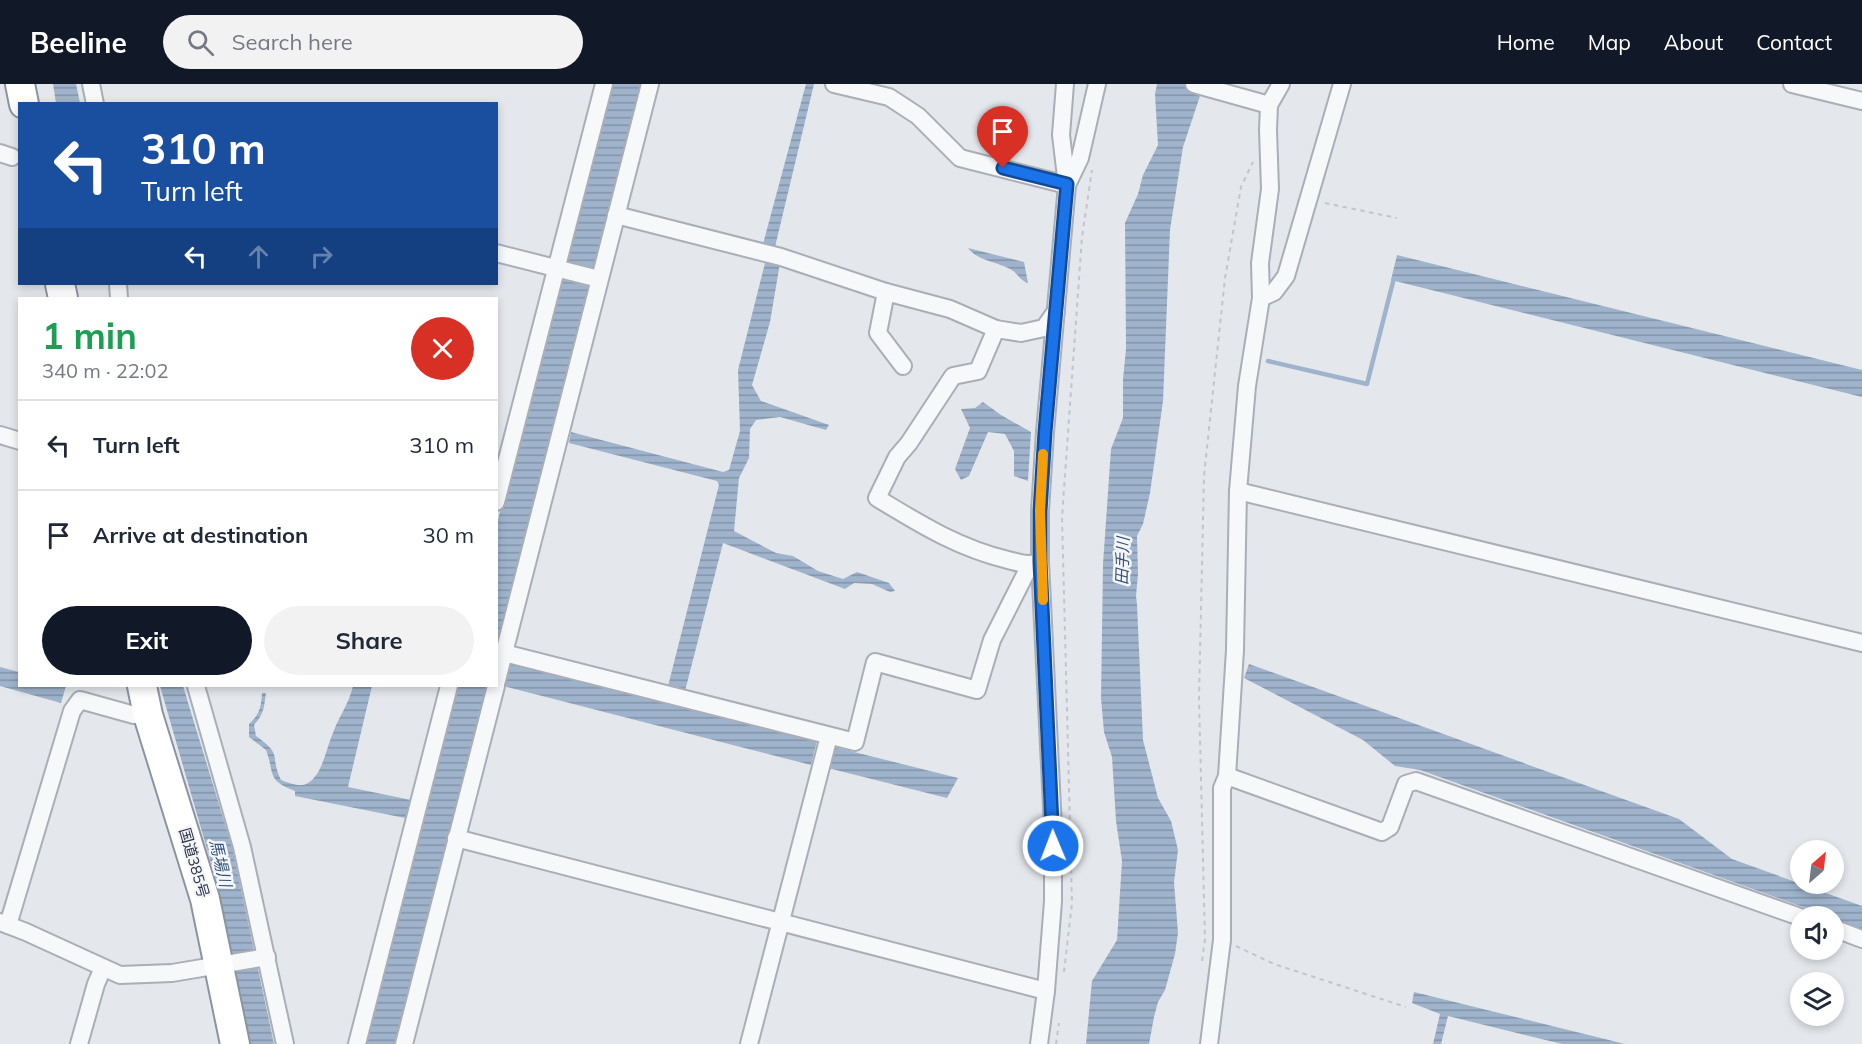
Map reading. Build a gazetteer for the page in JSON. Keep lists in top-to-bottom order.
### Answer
{
  "streets": {
    "highway": ["国道385号"]
  },
  "water": ["田手川", "馬場川"],
  "north": "top right",
  "page": {
    "header": "Beeline",
    "search": "Search here",
    "nav": [
      "Home",
      "Map",
      "About",
      "Contact"
    ],
    "turn": ["310 m", "Turn left"],
    "heading": ["1 min", "340 m · 22:02"],
    "list": [
      {
        "name": "Turn left",
        "value": "310 m"
      },
      {
        "name": "Arrive at destination",
        "value": "30 m"
      }
    ],
    "buttons": ["Exit", "Share"]
  }
}
